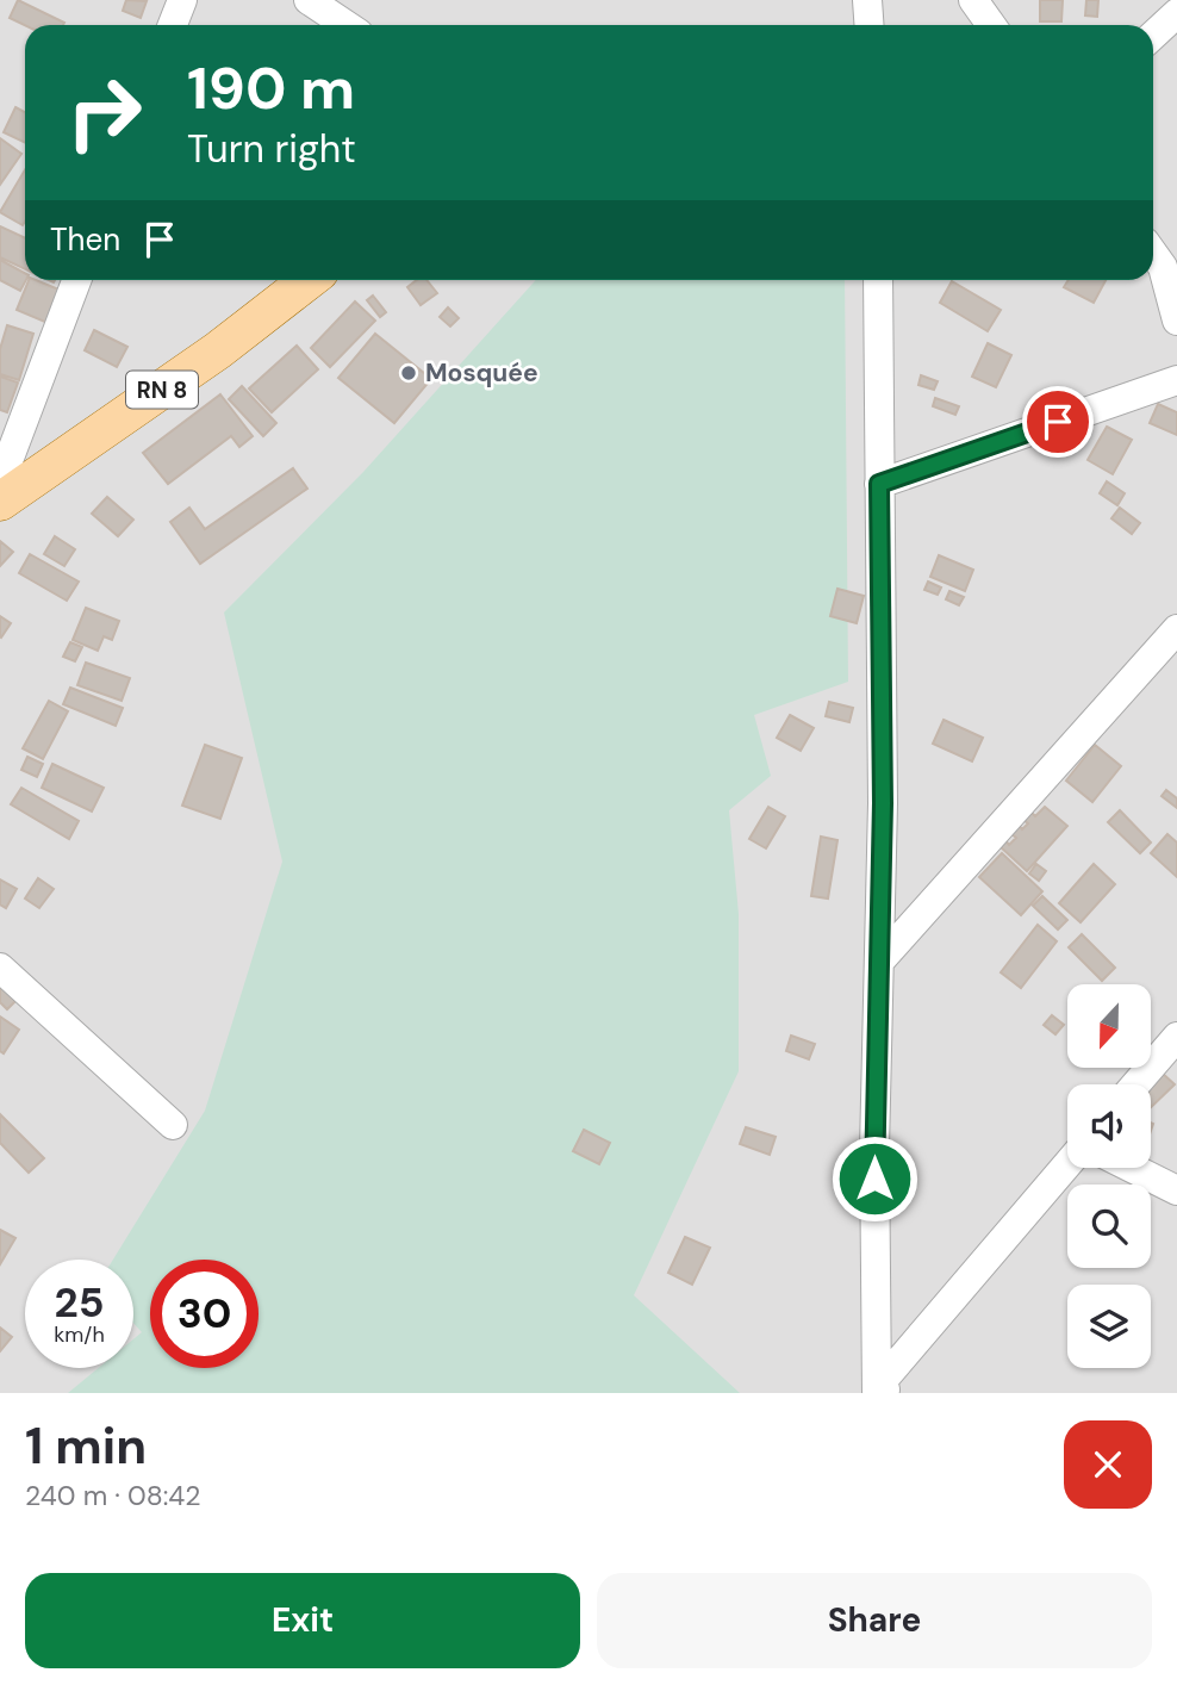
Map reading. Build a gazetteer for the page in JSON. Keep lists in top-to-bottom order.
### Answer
{
  "streets": {
    "main road": ["RN 8"]
  },
  "places": ["Mosquée"],
  "north": "bottom",
  "page": {
    "turn": ["190 m", "Turn right"],
    "then": "Then",
    "speed": "25 km/h",
    "limit": "30",
    "heading": ["1 min", "240 m · 08:42"],
    "buttons": ["Exit", "Share"]
  }
}
